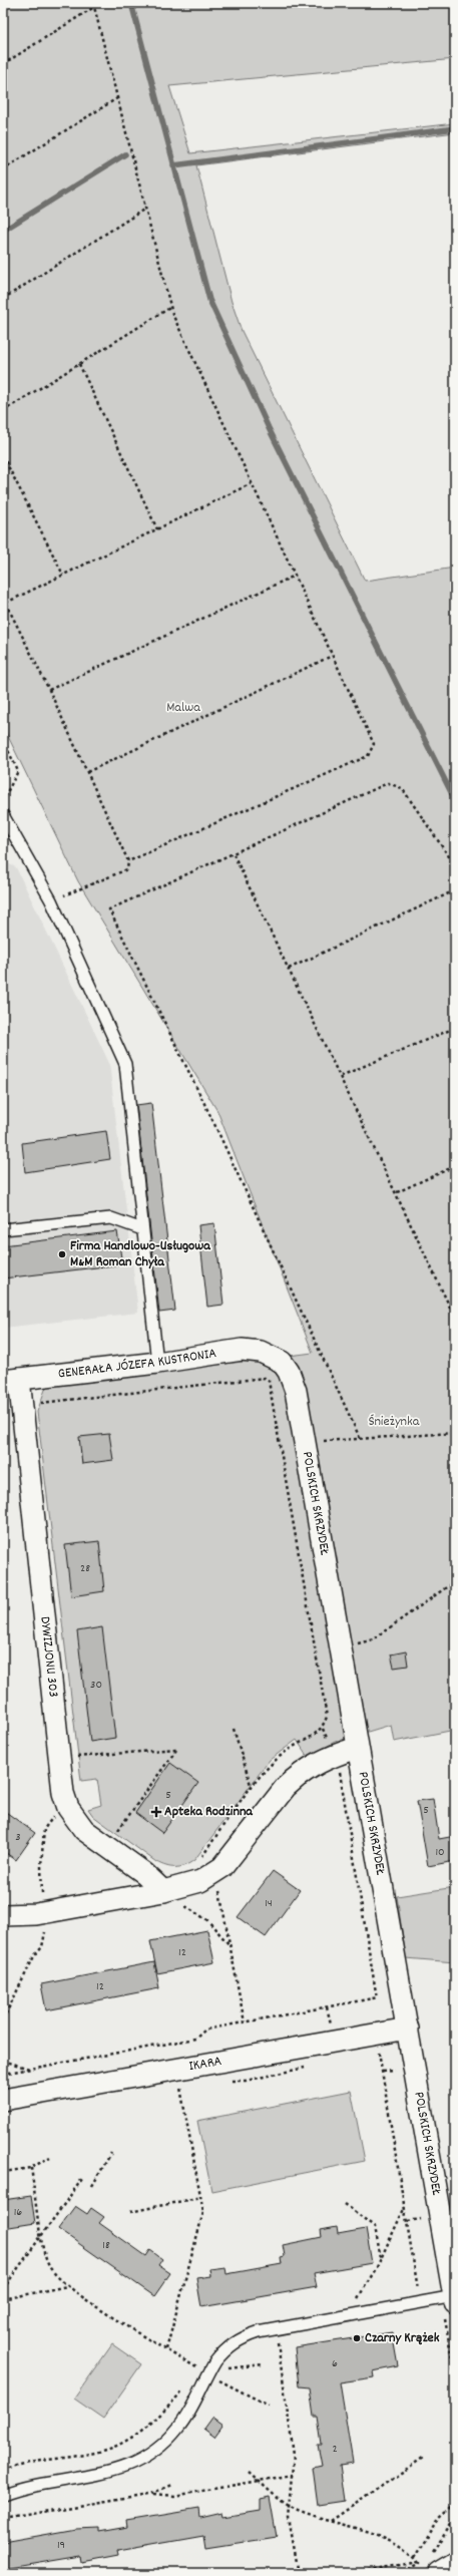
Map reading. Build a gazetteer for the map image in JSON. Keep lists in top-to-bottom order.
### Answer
{
  "streets": {
    "street": [
      "GENERAŁA JÓZEFA KUSTRONIA",
      "POLSKICH SKRZYDEŁ",
      "DYWIZJONU 303",
      "IKARA"
    ]
  },
  "crossings": [
    ["GENERAŁA JÓZEFA KUSTRONIA", "POLSKICH SKRZYDEŁ"],
    ["GENERAŁA JÓZEFA KUSTRONIA", "DYWIZJONU 303"],
    ["POLSKICH SKRZYDEŁ", "IKARA"]
  ],
  "parks": ["Malwa", "Śnieżynka"],
  "places": {
    "other": ["Firma Handlowo-Usługowa M&M Roman Chyła", "Czarny Krążek"],
    "health": ["Apteka Rodzinna"]
  },
  "house_numbers": [
    "28",
    "30",
    "5",
    "5",
    "3",
    "10",
    "14",
    "12",
    "12",
    "16",
    "18",
    "6",
    "2",
    "19"
  ]
}
